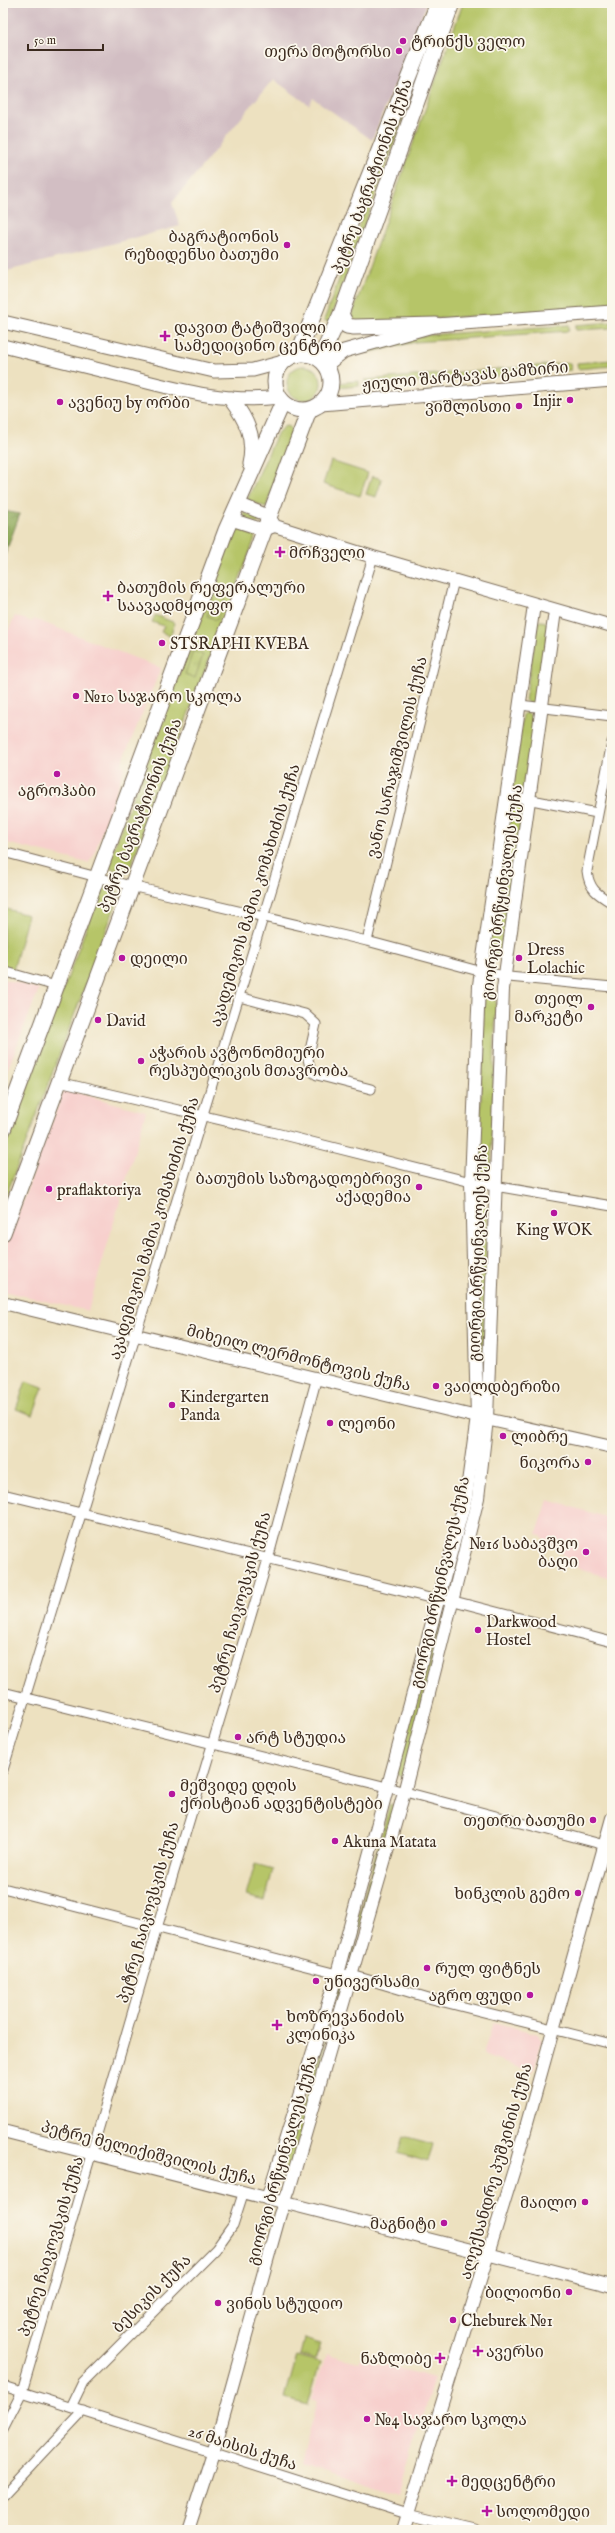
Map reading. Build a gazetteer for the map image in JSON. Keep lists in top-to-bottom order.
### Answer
{
  "streets": {
    "main road": ["პეტრე ბაგრატიონის ქუჩა", "ჟიული შარტავას გამზირი"],
    "street": [
      "ვანო სარაჯიშვილის ქუჩა",
      "გიორგი ბრწყინვალეს ქუჩა",
      "აკადემიკოს მამია კომახიძის ქუჩა",
      "მიხეილ ლერმონტოვის ქუჩა",
      "პეტრე ჩაიკოვსკის ქუჩა",
      "პეტრე მელიქიშვილის ქუჩა",
      "ალექსანდრე პუშკინის ქუჩა",
      "ბესიკის ქუჩა",
      "26 მაისის ქუჩა"
    ]
  },
  "crossings": [
    ["პეტრე ბაგრატიონის ქუჩა", "ჟიული შარტავას გამზირი"],
    ["გიორგი ბრწყინვალეს ქუჩა", "მიხეილ ლერმონტოვის ქუჩა"],
    ["გიორგი ბრწყინვალეს ქუჩა", "პეტრე მელიქიშვილის ქუჩა"],
    ["გიორგი ბრწყინვალეს ქუჩა", "26 მაისის ქუჩა"],
    ["აკადემიკოს მამია კომახიძის ქუჩა", "მიხეილ ლერმონტოვის ქუჩა"],
    ["მიხეილ ლერმონტოვის ქუჩა", "პეტრე ჩაიკოვსკის ქუჩა"],
    ["პეტრე ჩაიკოვსკის ქუჩა", "პეტრე მელიქიშვილის ქუჩა"],
    ["პეტრე ჩაიკოვსკის ქუჩა", "26 მაისის ქუჩა"],
    ["პეტრე მელიქიშვილის ქუჩა", "ალექსანდრე პუშკინის ქუჩა"],
    ["პეტრე მელიქიშვილის ქუჩა", "ბესიკის ქუჩა"],
    ["ალექსანდრე პუშკინის ქუჩა", "26 მაისის ქუჩა"],
    ["ბესიკის ქუჩა", "26 მაისის ქუჩა"]
  ],
  "places": {
    "other": [
      "ტრინქს ველო",
      "თერა მოტორსი",
      "ბაგრატიონის რეზიდენსი ბათუმი",
      "Injir",
      "ავენიუ by ორბი",
      "ვიშლისთი",
      "STSRAPHI KVEBA",
      "№10 საჯარო სკოლა",
      "აგროჰაბი",
      "დეილი",
      "Dress Lolachic",
      "თეილ მარკეტი",
      "David",
      "აჭარის ავტონომიური რესპუბლიკის მთავრობა",
      "ბათუმის საზოგადოებრივი აქადემია",
      "praflaktoriya",
      "King WOK",
      "ვაილდბერიზი",
      "Kindergarten Panda",
      "ლეონი",
      "ლიბრე",
      "ნიკორა",
      "№16 საბავშვო ბაღი",
      "Darkwood Hostel",
      "არტ სტუდია",
      "მეშვიდე დღის ქრისტიან ადვენტისტები",
      "თეთრი ბათუმი",
      "Akuna Matata",
      "ხინკლის გემო",
      "რულ ფიტნეს",
      "უნივერსამი",
      "აგრო ფუდი",
      "მაილო",
      "მაგნიტი",
      "ბილიონი",
      "ვინის სტუდიო",
      "Cheburek №1",
      "№4 საჯარო სკოლა"
    ],
    "health": [
      "დავით ტატიშვილი სამედიცინო ცენტრი",
      "მრჩველი",
      "ბათუმის რეფერალური საავადმყოფო",
      "ხოზრევანიძის კლინიკა",
      "ავერსი",
      "ნაზლიბე",
      "მედცენტრი",
      "სოლომედი"
    ]
  },
  "scale_bar": "50 m"
}
